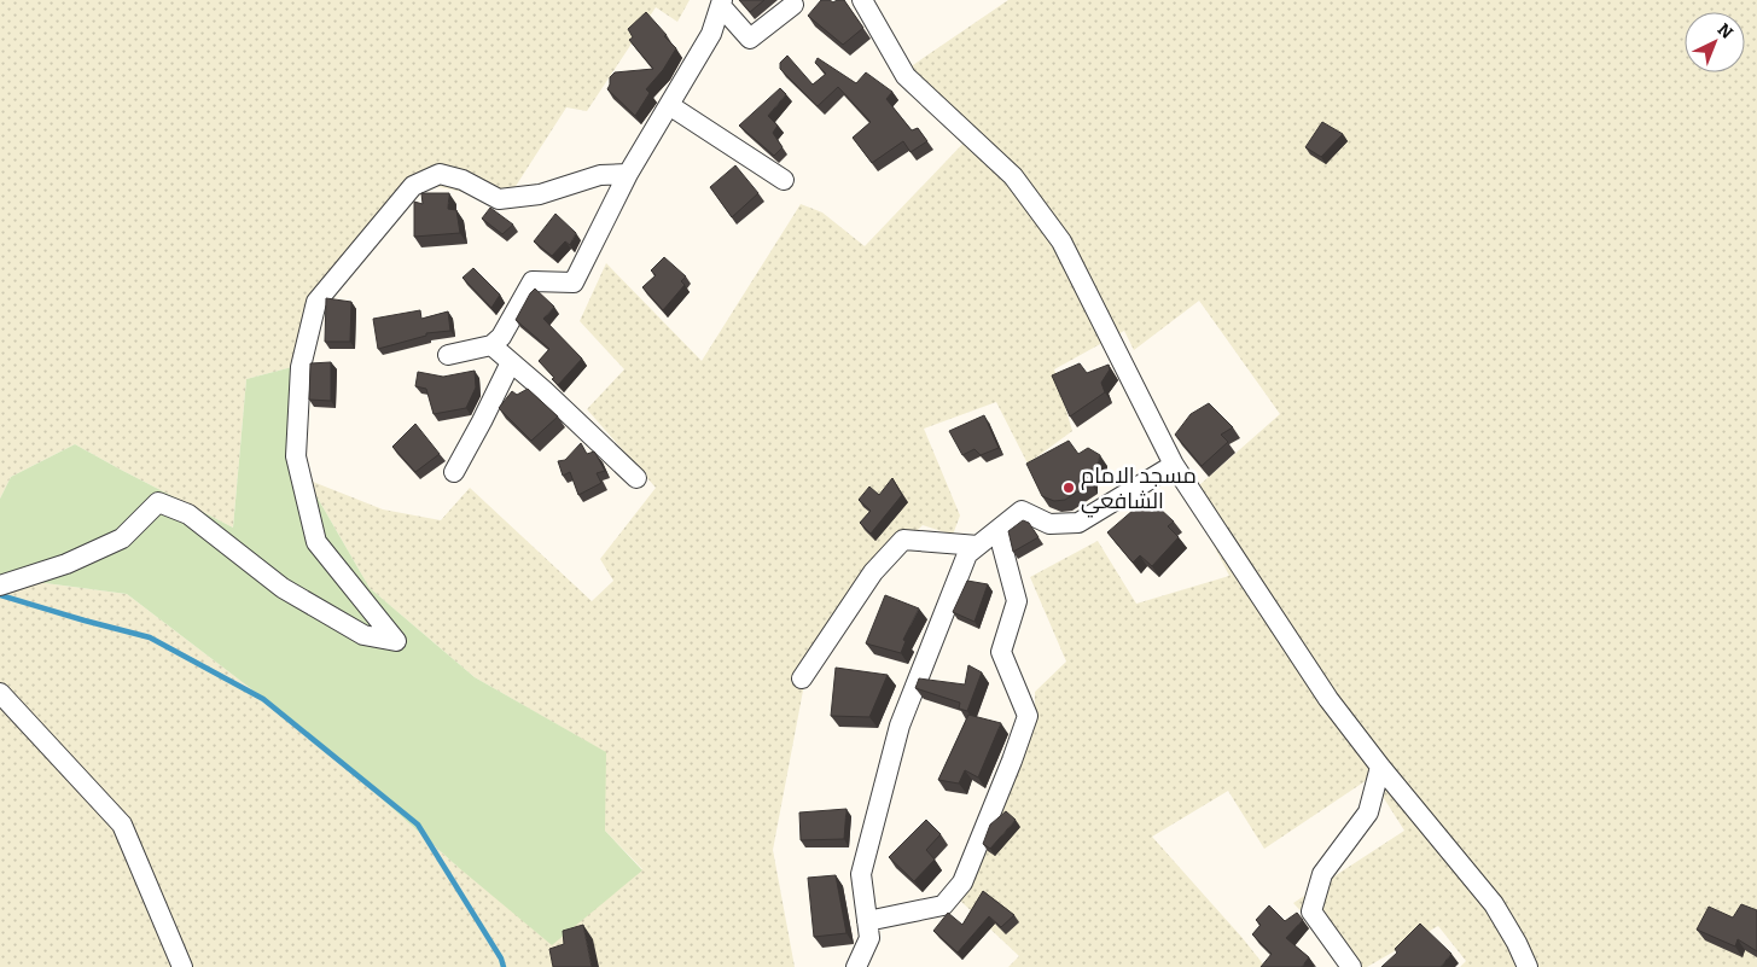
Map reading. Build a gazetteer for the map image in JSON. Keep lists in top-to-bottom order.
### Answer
{
  "places": ["مسجد الامام الشافعي"],
  "north": "top right"
}
